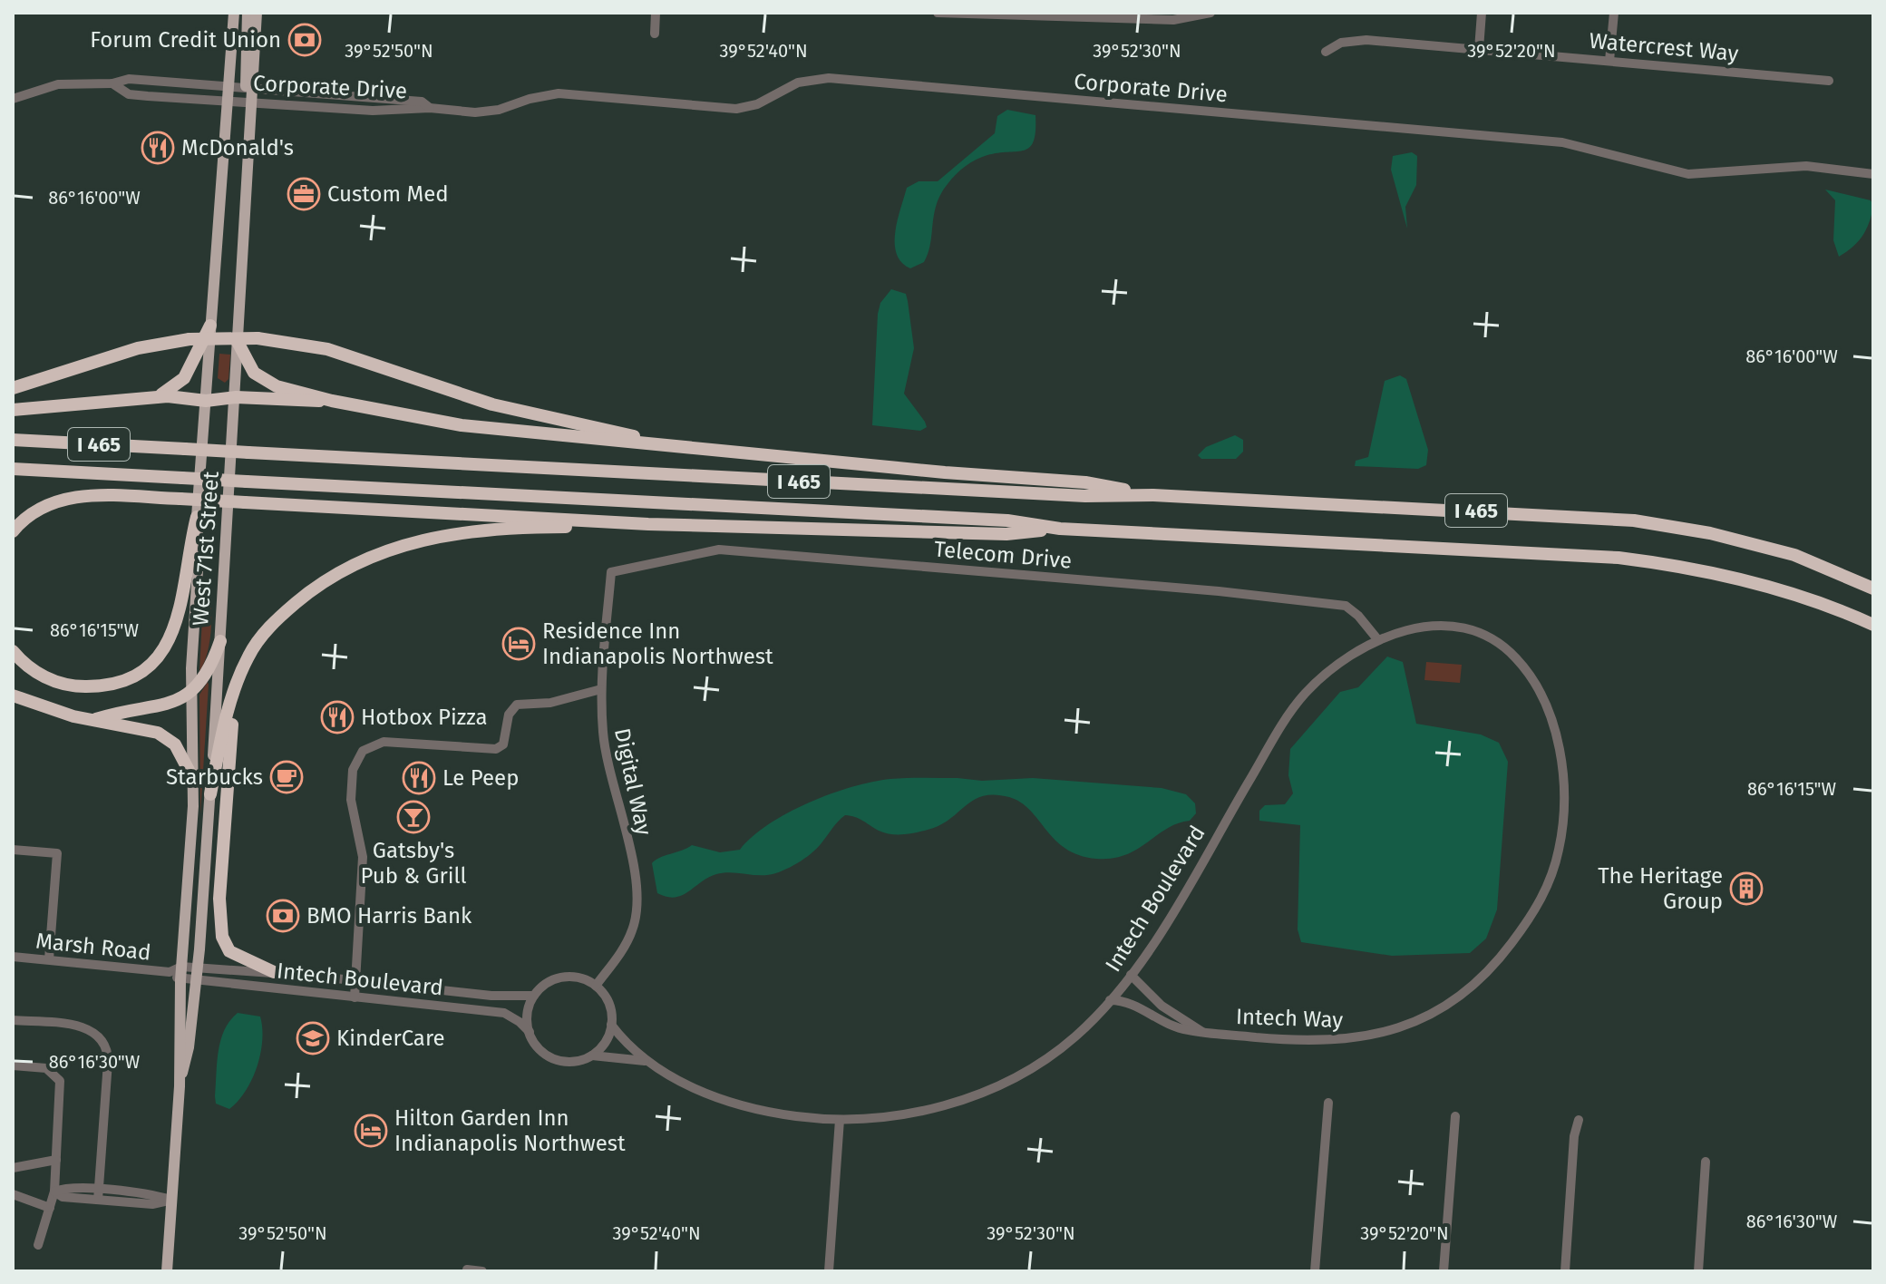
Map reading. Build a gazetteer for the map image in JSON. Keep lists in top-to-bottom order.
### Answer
{
  "streets": {
    "highway": ["I 465"],
    "main road": ["West 71st Street"],
    "street": [
      "Watercrest Way",
      "Corporate Drive",
      "Telecom Drive",
      "Digital Way",
      "Intech Boulevard",
      "Marsh Road",
      "Intech Way"
    ]
  },
  "crossings": [
    ["Corporate Drive", "West 71st Street"],
    ["West 71st Street", "Intech Boulevard"],
    ["West 71st Street", "Marsh Road"],
    ["Telecom Drive", "Digital Way"],
    ["Telecom Drive", "Intech Boulevard"],
    ["Digital Way", "Intech Boulevard"],
    ["Intech Boulevard", "Marsh Road"],
    ["Intech Boulevard", "Intech Way"]
  ],
  "places": {
    "bank": ["Forum Credit Union", "BMO Harris Bank"],
    "restaurant": ["McDonald's", "Hotbox Pizza", "Le Peep"],
    "office": ["Custom Med"],
    "hotel": ["Residence Inn Indianapolis Northwest", "Hilton Garden Inn Indianapolis Northwest"],
    "cafe": ["Starbucks"],
    "bar": ["Gatsby's Pub & Grill"],
    "building": ["The Heritage Group"],
    "school or university": ["KinderCare"]
  },
  "coordinates": [
    "39°52'50\"N",
    "39°52'40\"N",
    "39°52'30\"N",
    "39°52'20\"N",
    "86°16'00\"W",
    "86°16'15\"W",
    "86°16'30\"W"
  ]
}
